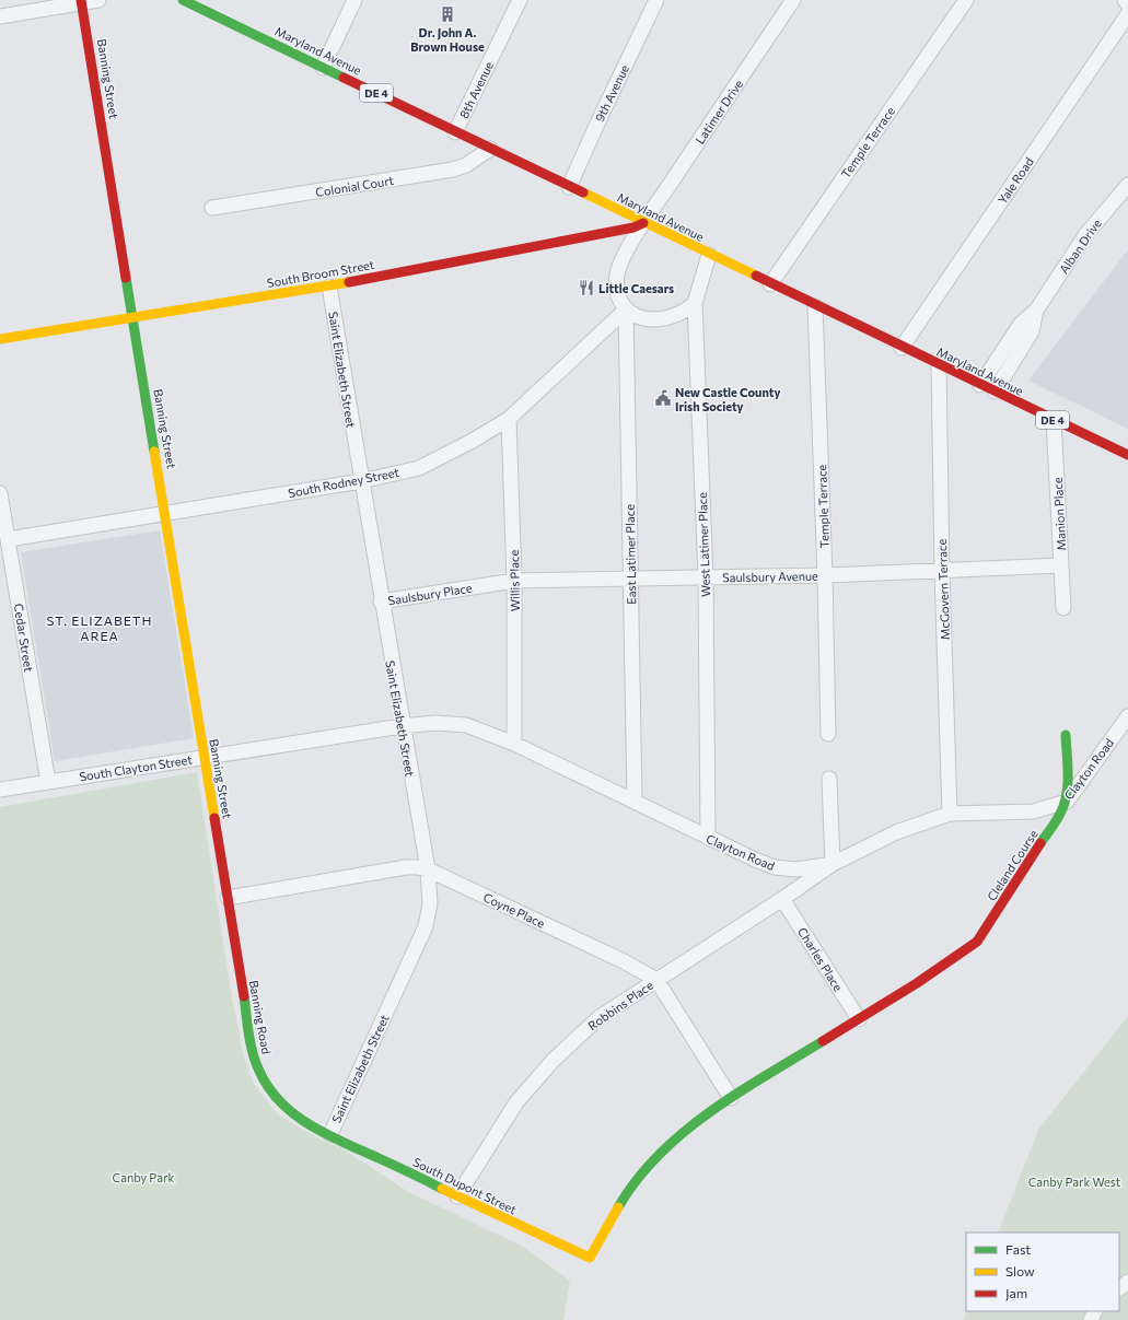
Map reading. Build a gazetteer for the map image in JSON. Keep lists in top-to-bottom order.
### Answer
{
  "streets": {
    "street": [
      "Maryland Avenue",
      "Banning Street",
      "8th Avenue",
      "DE 4",
      "9th Avenue",
      "Latimer Drive",
      "Temple Terrace",
      "Yale Road",
      "Colonial Court",
      "Alban Drive",
      "South Broom Street",
      "Saint Elizabeth Street",
      "South Rodney Street",
      "Manion Place",
      "West Latimer Place",
      "East Latimer Place",
      "Saulsbury Avenue",
      "Willis Place",
      "McGovern Terrace",
      "Saulsbury Place",
      "Cedar Street",
      "South Clayton Street",
      "Clayton Road",
      "Cleland Course",
      "Coyne Place",
      "Charles Place",
      "Robbins Place",
      "Banning Road",
      "South Dupont Street"
    ]
  },
  "crossings": [
    ["Maryland Avenue", "8th Avenue"],
    ["Maryland Avenue", "9th Avenue"],
    ["Maryland Avenue", "Latimer Drive"],
    ["Maryland Avenue", "Temple Terrace"],
    ["Maryland Avenue", "Yale Road"],
    ["Maryland Avenue", "Colonial Court"],
    ["Maryland Avenue", "Alban Drive"],
    ["Maryland Avenue", "South Broom Street"],
    ["Maryland Avenue", "South Rodney Street"],
    ["Maryland Avenue", "Manion Place"],
    ["Maryland Avenue", "West Latimer Place"],
    ["Maryland Avenue", "East Latimer Place"],
    ["Maryland Avenue", "McGovern Terrace"],
    ["Banning Street", "South Broom Street"],
    ["Banning Street", "South Rodney Street"],
    ["Banning Street", "South Clayton Street"],
    ["Banning Street", "Coyne Place"],
    ["Banning Street", "Banning Road"],
    ["Latimer Drive", "South Broom Street"],
    ["Latimer Drive", "South Rodney Street"],
    ["Latimer Drive", "West Latimer Place"],
    ["Latimer Drive", "East Latimer Place"],
    ["Temple Terrace", "Saulsbury Avenue"],
    ["South Broom Street", "Saint Elizabeth Street"],
    ["South Broom Street", "South Rodney Street"],
    ["South Broom Street", "West Latimer Place"],
    ["South Broom Street", "East Latimer Place"],
    ["Saint Elizabeth Street", "South Rodney Street"],
    ["Saint Elizabeth Street", "Saulsbury Place"],
    ["Saint Elizabeth Street", "South Clayton Street"],
    ["Saint Elizabeth Street", "Clayton Road"],
    ["Saint Elizabeth Street", "Coyne Place"],
    ["Saint Elizabeth Street", "Banning Road"],
    ["Saint Elizabeth Street", "South Dupont Street"],
    ["South Rodney Street", "West Latimer Place"],
    ["South Rodney Street", "East Latimer Place"],
    ["South Rodney Street", "Willis Place"],
    ["South Rodney Street", "Cedar Street"],
    ["Manion Place", "Saulsbury Avenue"],
    ["West Latimer Place", "East Latimer Place"],
    ["West Latimer Place", "Saulsbury Avenue"],
    ["West Latimer Place", "Clayton Road"],
    ["East Latimer Place", "Saulsbury Avenue"],
    ["East Latimer Place", "Clayton Road"],
    ["Saulsbury Avenue", "Willis Place"],
    ["Saulsbury Avenue", "McGovern Terrace"],
    ["Saulsbury Avenue", "Saulsbury Place"],
    ["Willis Place", "Clayton Road"],
    ["McGovern Terrace", "Clayton Road"],
    ["Cedar Street", "South Clayton Street"],
    ["South Clayton Street", "Clayton Road"],
    ["Clayton Road", "Cleland Course"],
    ["Clayton Road", "Robbins Place"],
    ["Cleland Course", "Charles Place"],
    ["Coyne Place", "Robbins Place"],
    ["Coyne Place", "Banning Road"],
    ["Coyne Place", "South Dupont Street"],
    ["Charles Place", "Robbins Place"],
    ["Robbins Place", "South Dupont Street"],
    ["Banning Road", "South Dupont Street"]
  ],
  "districts": ["ST. ELIZABETH AREA"],
  "parks": ["Canby Park", "Canby Park West"],
  "places": {
    "building": ["Dr. John A. Brown House"],
    "restaurant": ["Little Caesars"],
    "public building": ["New Castle County Irish Society"]
  },
  "legend": ["Fast", "Slow", "Jam"]
}
